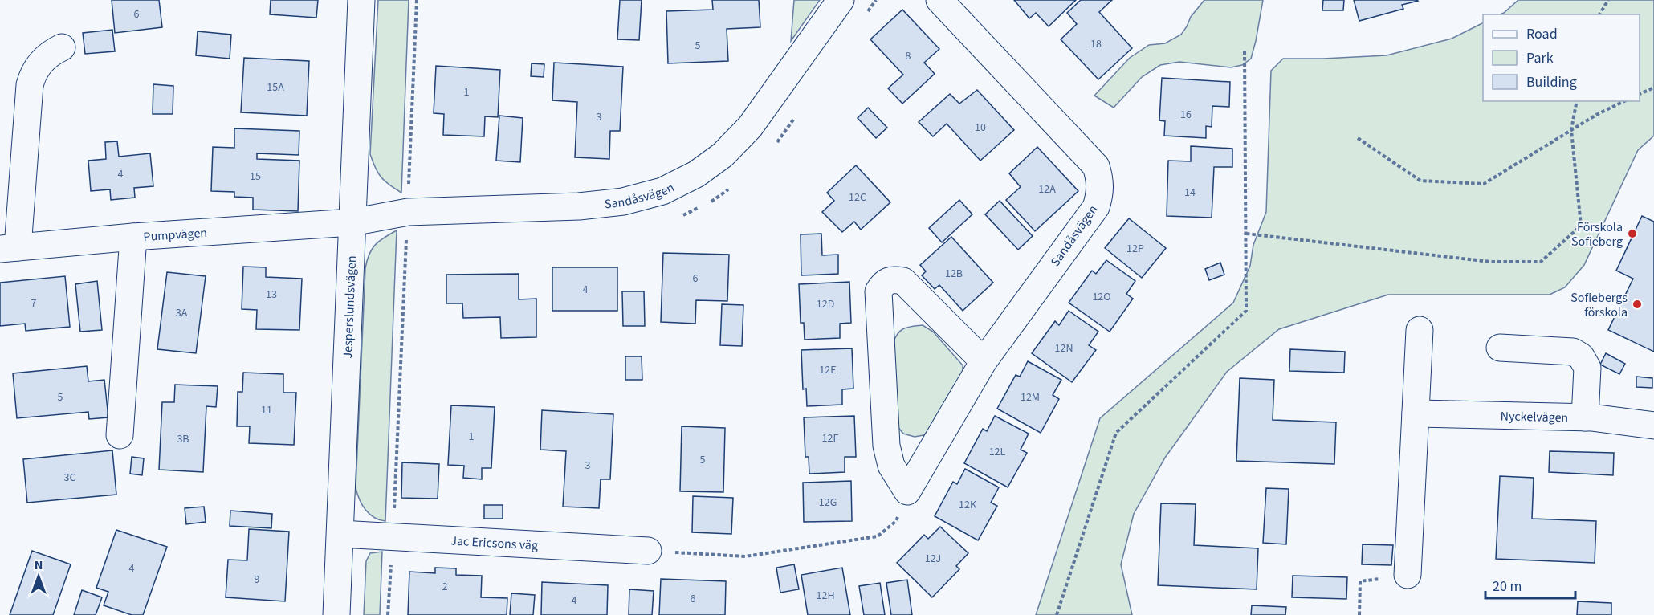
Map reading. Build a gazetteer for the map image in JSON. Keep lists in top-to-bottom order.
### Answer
{
  "streets": {
    "street": [
      "Sandåsvägen",
      "Pumpvägen",
      "Jesperslundsvägen",
      "Nyckelvägen",
      "Jac Ericsons väg"
    ]
  },
  "crossings": [
    ["Sandåsvägen", "Pumpvägen"],
    ["Sandåsvägen", "Jesperslundsvägen"],
    ["Pumpvägen", "Jesperslundsvägen"],
    ["Jesperslundsvägen", "Jac Ericsons väg"]
  ],
  "places": ["Förskola Sofieberg", "Sofiebergs förskola"],
  "house_numbers": [
    "6",
    "18",
    "5",
    "8",
    "15A",
    "1",
    "16",
    "3",
    "10",
    "4",
    "15",
    "12A",
    "14",
    "12C",
    "12P",
    "12B",
    "6",
    "4",
    "13",
    "12O",
    "7",
    "12D",
    "3A",
    "12N",
    "12E",
    "5",
    "12M",
    "11",
    "1",
    "12F",
    "3B",
    "12L",
    "5",
    "3",
    "3C",
    "12G",
    "12K",
    "12J",
    "4",
    "9",
    "2",
    "12H",
    "6",
    "4"
  ],
  "legend": ["Road", "Park", "Building"],
  "scale_bar": "20 m",
  "north": "top"
}
